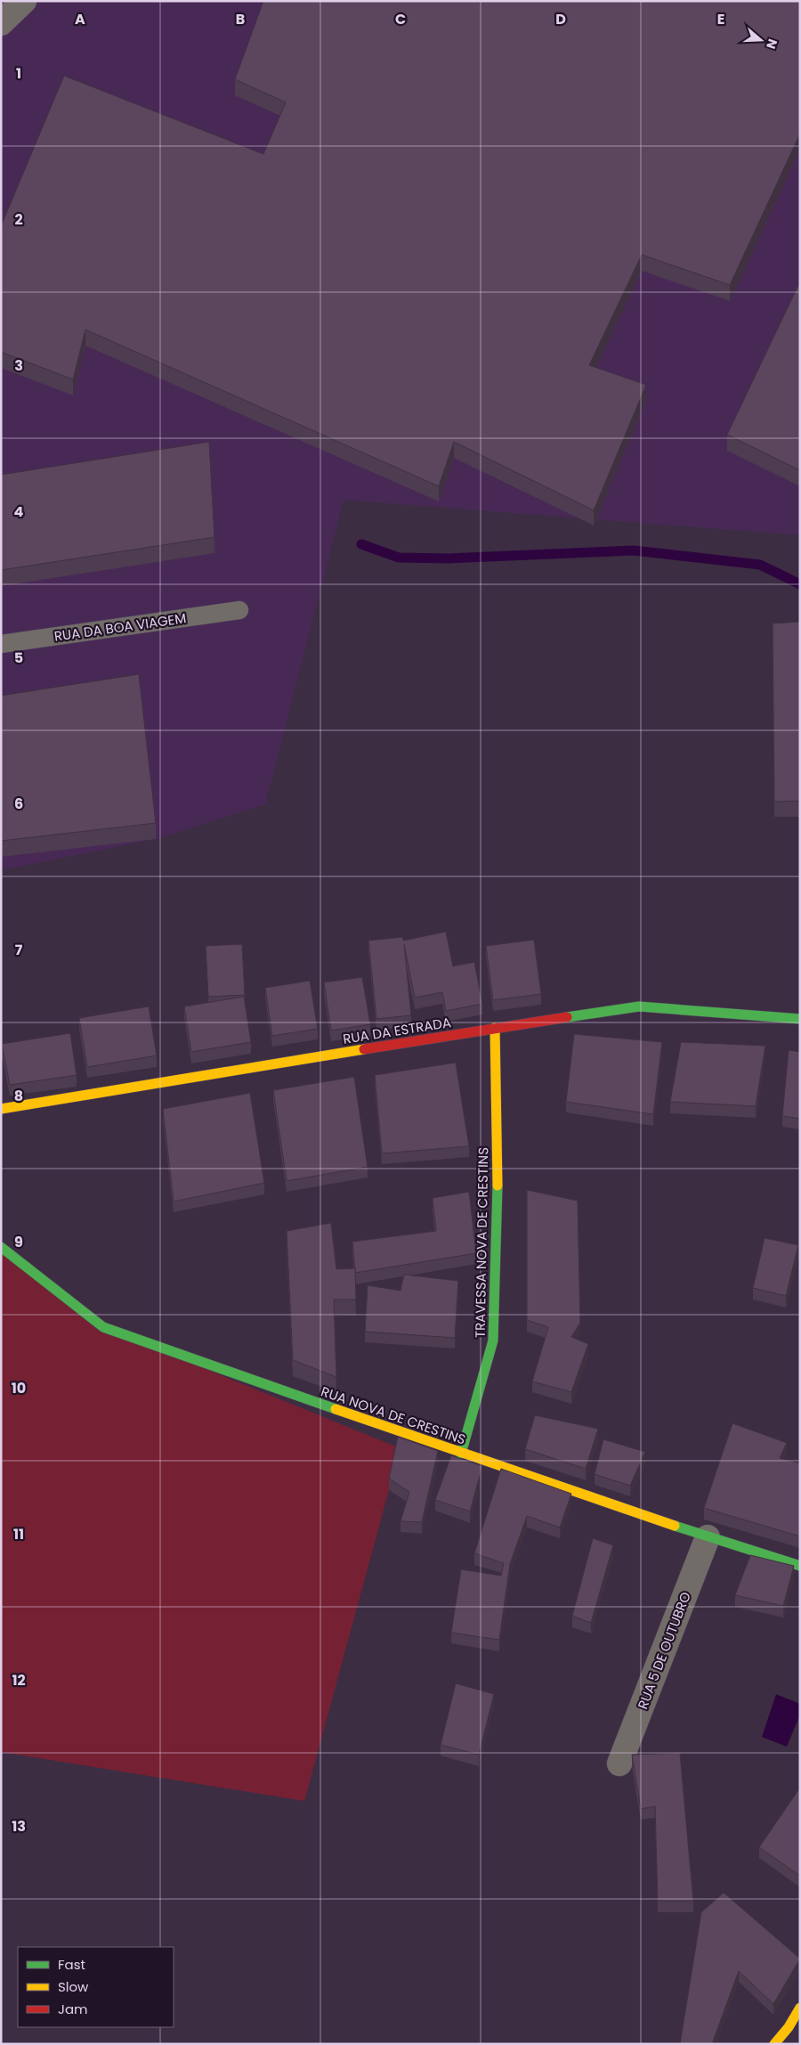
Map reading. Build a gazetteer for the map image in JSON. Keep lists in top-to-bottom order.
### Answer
{
  "streets": {
    "street": [
      "RUA DA ESTRADA",
      "TRAVESSA NOVA DE CRESTINS",
      "RUA NOVA DE CRESTINS",
      "RUA 5 DE OUTUBRO"
    ],
    "lane": ["RUA DA BOA VIAGEM"]
  },
  "crossings": [
    ["RUA DA ESTRADA", "TRAVESSA NOVA DE CRESTINS"],
    ["TRAVESSA NOVA DE CRESTINS", "RUA NOVA DE CRESTINS"],
    ["RUA NOVA DE CRESTINS", "RUA 5 DE OUTUBRO"]
  ],
  "legend": ["Fast", "Slow", "Jam"],
  "north": "right",
  "grid": {
    "columns": [
      "A",
      "B",
      "C",
      "D",
      "E"
    ],
    "rows": [
      "1",
      "2",
      "3",
      "4",
      "5",
      "6",
      "7",
      "8",
      "9",
      "10",
      "11",
      "12",
      "13"
    ]
  }
}
